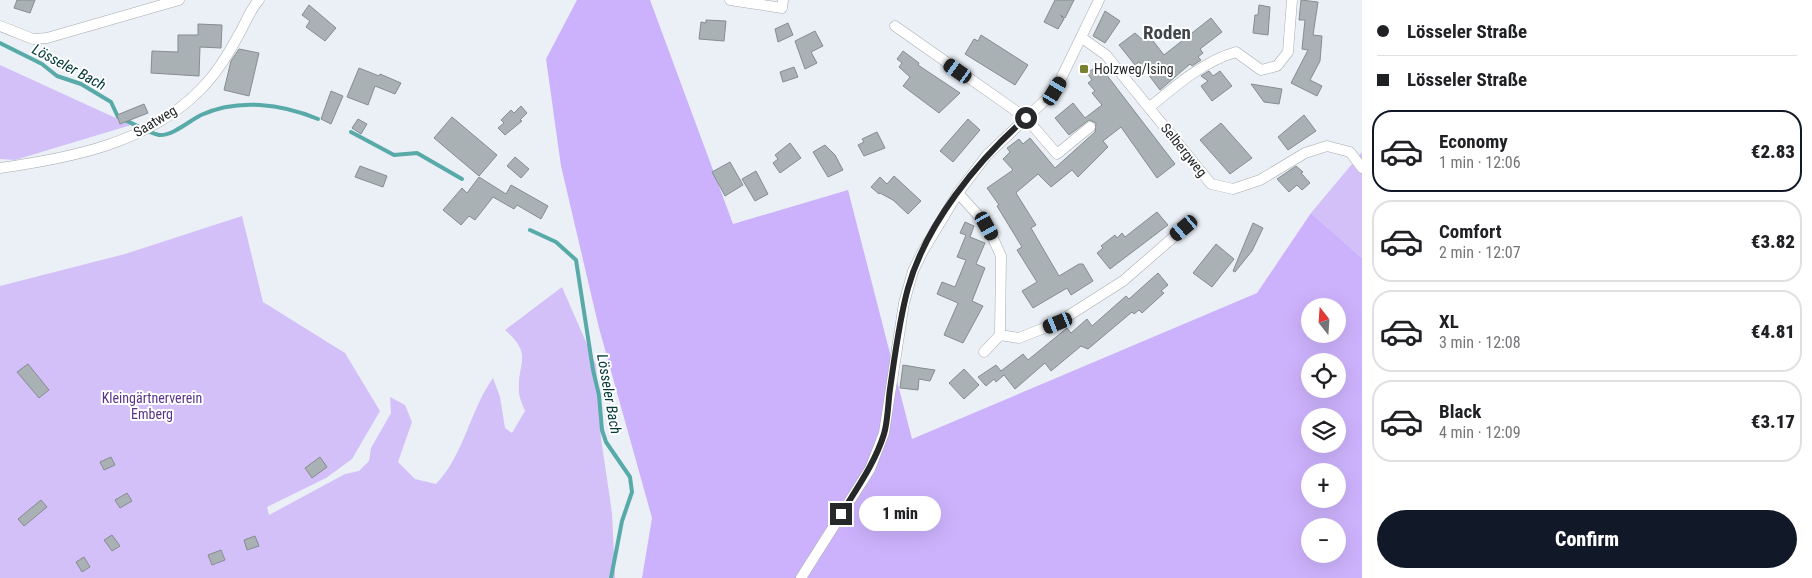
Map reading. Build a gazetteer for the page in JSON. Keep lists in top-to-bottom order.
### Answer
{
  "streets": {
    "street": ["Saatweg", "Selbergweg"]
  },
  "districts": ["Roden"],
  "water": ["Lösseler Bach"],
  "parks": ["Kleingärtnerverein Emberg"],
  "places": {
    "transit": ["Holzweg/Ising"]
  },
  "north": "top",
  "page": {
    "banner": ["Lösseler Straße", "Lösseler Straße"],
    "list": [
      {
        "name": "Economy",
        "note": "1 min · 12:06",
        "value": "€2.83"
      },
      {
        "name": "Comfort",
        "note": "2 min · 12:07",
        "value": "€3.82"
      },
      {
        "name": "XL",
        "note": "3 min · 12:08",
        "value": "€4.81"
      },
      {
        "name": "Black",
        "note": "4 min · 12:09",
        "value": "€3.17"
      }
    ],
    "map_buttons": ["+", "−"],
    "bubble": "1 min",
    "buttons": "Confirm"
  }
}
